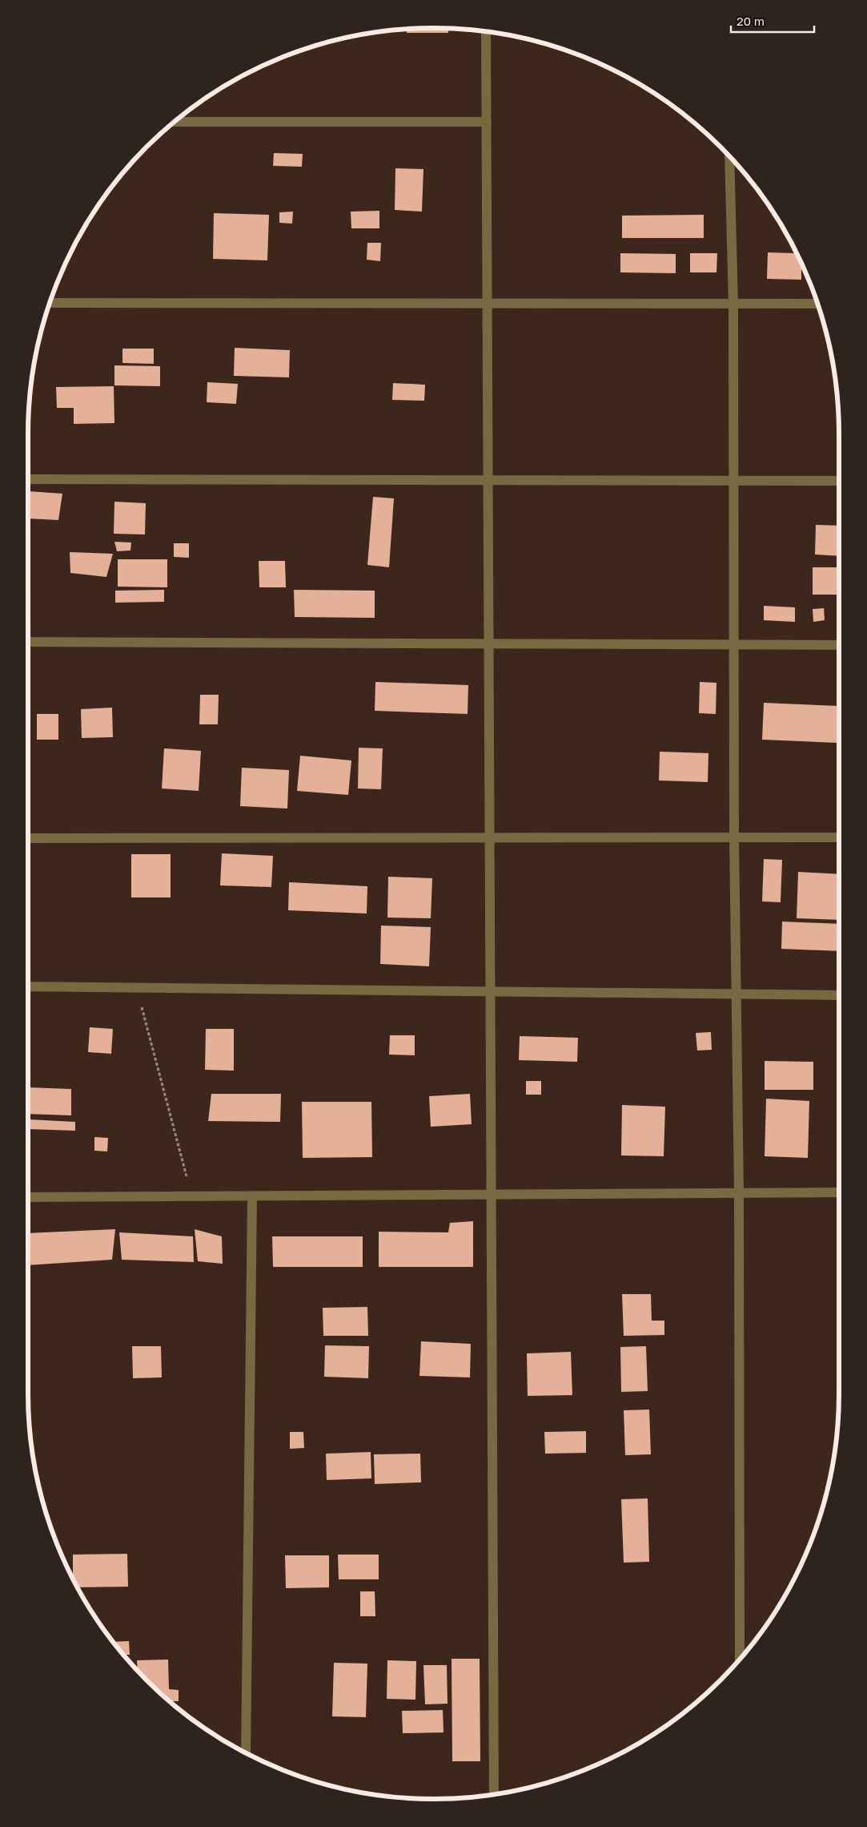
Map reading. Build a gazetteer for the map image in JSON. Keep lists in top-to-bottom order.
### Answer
{
  "scale_bar": "20 m"
}
